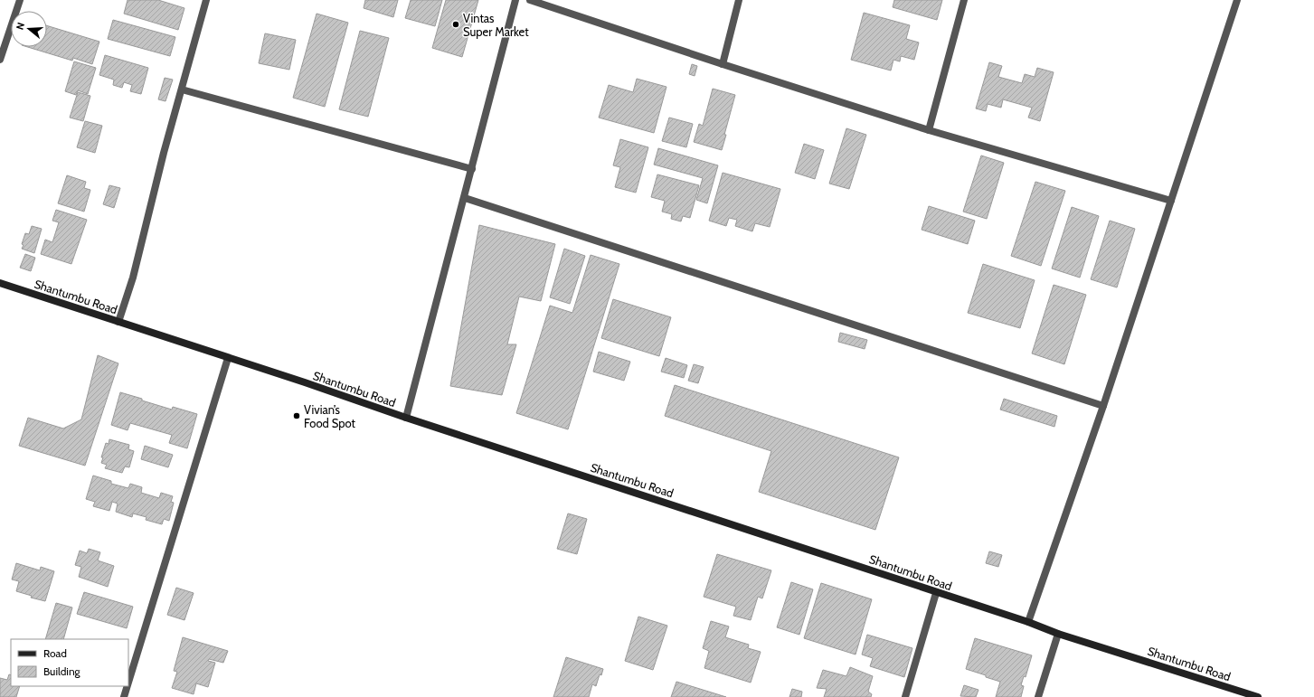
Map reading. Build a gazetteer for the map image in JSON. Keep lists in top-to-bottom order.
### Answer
{
  "streets": {
    "street": ["Shantumbu Road"]
  },
  "places": ["Vintas Super Market", "Vivian’s Food Spot"],
  "legend": ["Road", "Building"],
  "north": "left"
}
